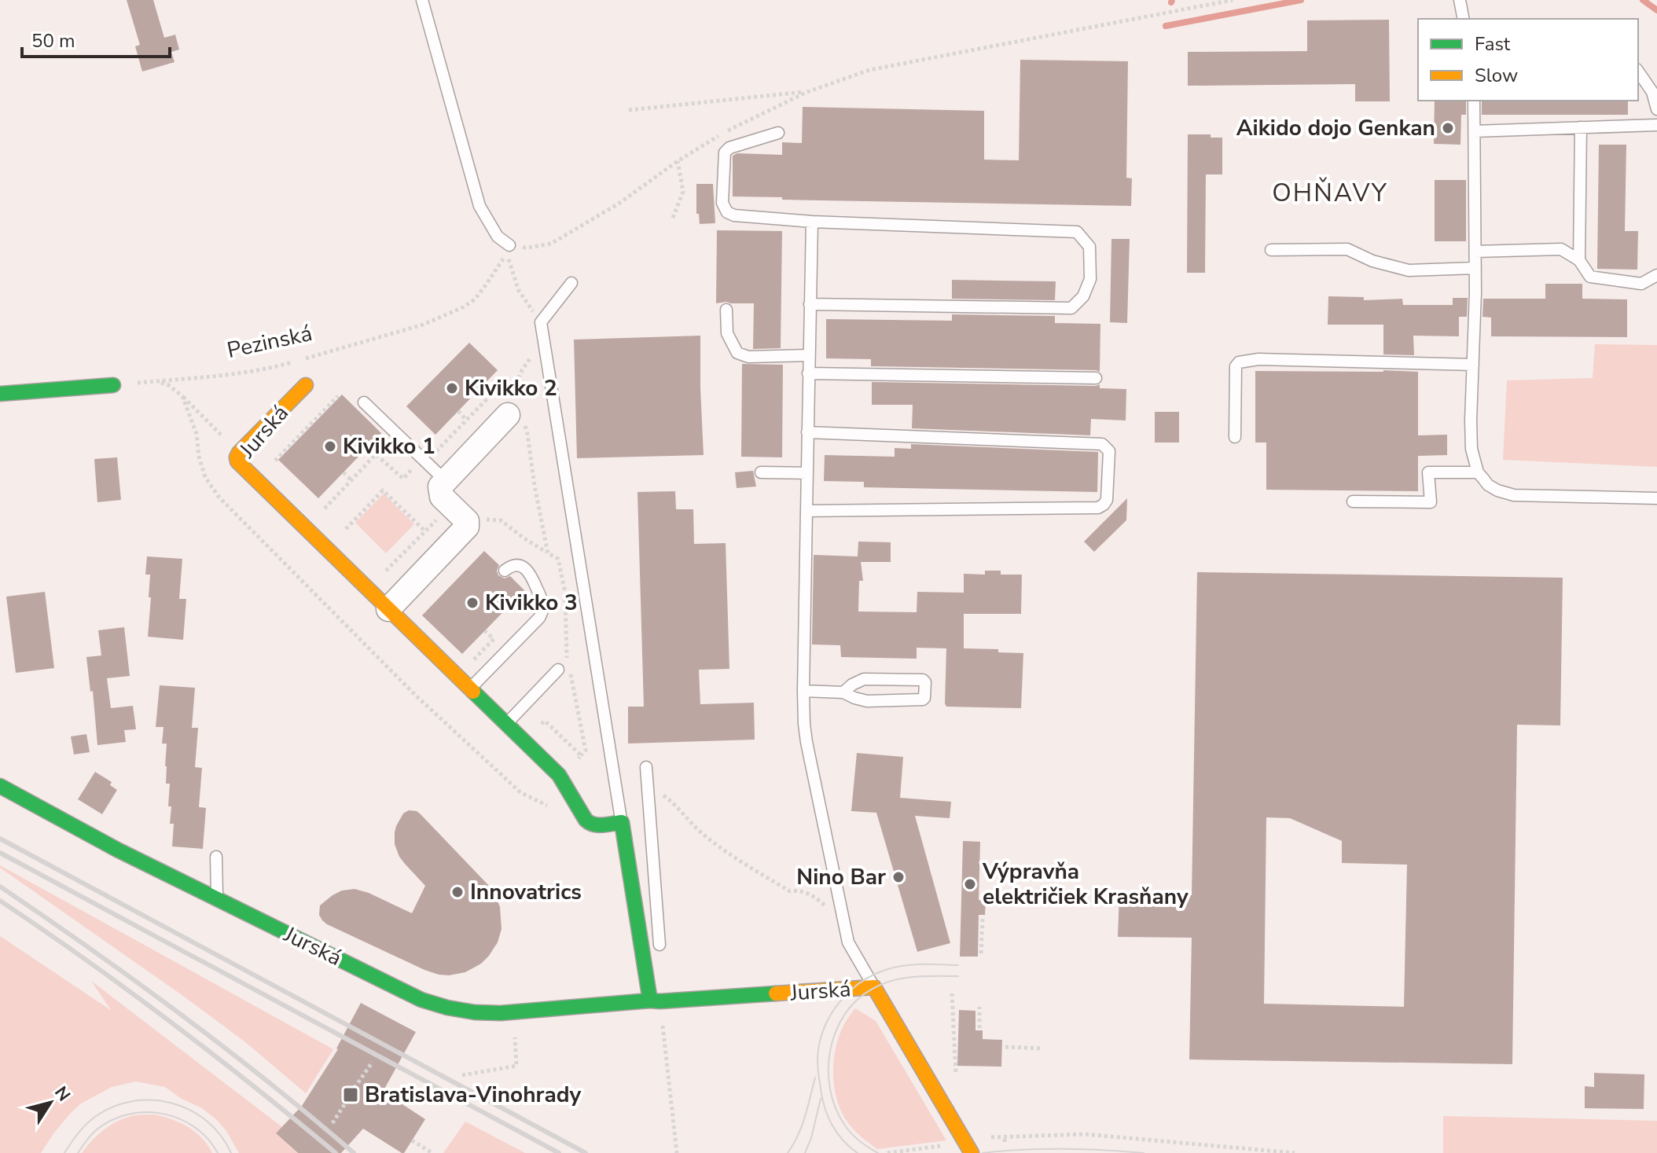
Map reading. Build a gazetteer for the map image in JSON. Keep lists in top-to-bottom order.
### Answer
{
  "streets": {
    "street": ["Jurská"],
    "path": ["Pezinská"]
  },
  "districts": ["OHŇAVY"],
  "places": {
    "other": [
      "Aikido dojo Genkan",
      "Kivikko 2",
      "Kivikko 1",
      "Kivikko 3",
      "Nino Bar",
      "Výpravňa električiek Krasňany",
      "Innovatrics"
    ],
    "transit": ["Bratislava-Vinohrady"]
  },
  "legend": ["Fast", "Slow"],
  "scale_bar": "50 m",
  "north": "top right"
}
